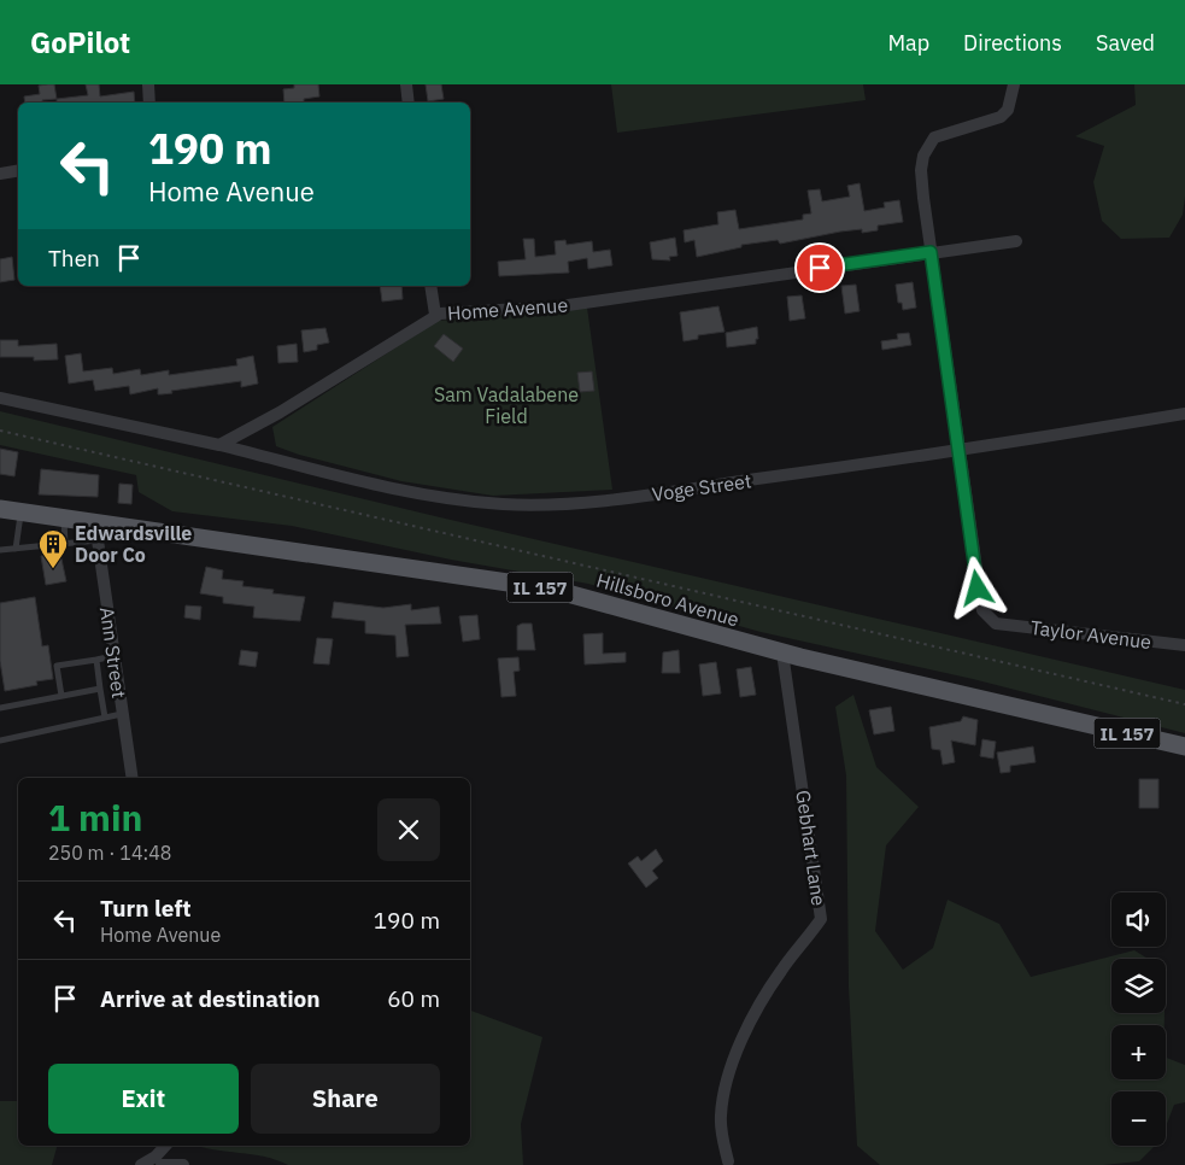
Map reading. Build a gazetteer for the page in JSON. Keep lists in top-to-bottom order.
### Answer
{
  "streets": {
    "main road": ["IL 157", "Hillsboro Avenue"],
    "street": [
      "Home Avenue",
      "Voge Street",
      "Taylor Avenue",
      "Ann Street",
      "Gebhart Lane"
    ]
  },
  "crossings": [
    ["Home Avenue", "Voge Street"],
    ["Voge Street", "Taylor Avenue"],
    ["Hillsboro Avenue", "Ann Street"],
    ["Hillsboro Avenue", "Gebhart Lane"]
  ],
  "parks": ["Sam Vadalabene Field"],
  "places": {
    "building": ["Edwardsville Door Co"]
  },
  "page": {
    "header": "GoPilot",
    "nav": ["Map", "Directions", "Saved"],
    "turn": ["190 m", "Home Avenue"],
    "then": "Then",
    "heading": ["1 min", "250 m · 14:48"],
    "list": [
      {
        "name": "Turn left",
        "note": "Home Avenue",
        "value": "190 m"
      },
      {
        "name": "Arrive at destination",
        "value": "60 m"
      }
    ],
    "map_buttons": ["+", "−"],
    "buttons": ["Exit", "Share"]
  }
}
